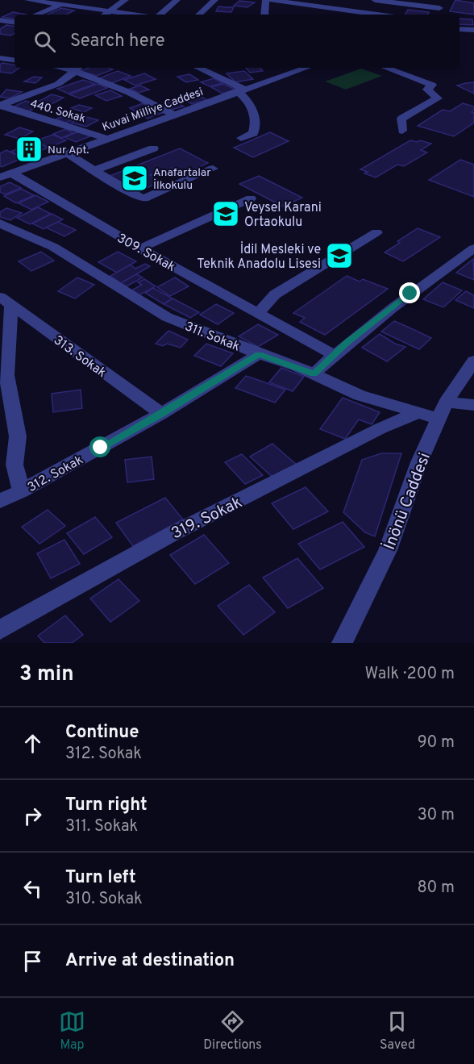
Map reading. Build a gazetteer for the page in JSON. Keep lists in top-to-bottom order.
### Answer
{
  "streets": {
    "street": [
      "Kuvai Milliye Caddesi",
      "440. Sokak",
      "309. Sokak",
      "311. Sokak",
      "313. Sokak",
      "312. Sokak",
      "İnönü Caddesi",
      "319. Sokak"
    ]
  },
  "crossings": [
    ["Kuvai Milliye Caddesi", "440. Sokak"],
    ["Kuvai Milliye Caddesi", "309. Sokak"],
    ["311. Sokak", "312. Sokak"],
    ["311. Sokak", "İnönü Caddesi"],
    ["311. Sokak", "319. Sokak"],
    ["313. Sokak", "312. Sokak"]
  ],
  "places": {
    "building": ["Nur Apt."],
    "school or university": ["Anafartalar İlkokulu", "Veysel Karani Ortaokulu", "İdil Mesleki ve Teknik Anadolu Lisesi"]
  },
  "page": {
    "search": "Search here",
    "heading": ["3 min", "Walk · 200 m"],
    "list": [
      ["Continue", "312. Sokak", "90 m"],
      ["Turn right", "311. Sokak", "30 m"],
      ["Turn left", "310. Sokak", "80 m"],
      "Arrive at destination"
    ],
    "nav": ["Map", "Directions", "Saved"]
  }
}
